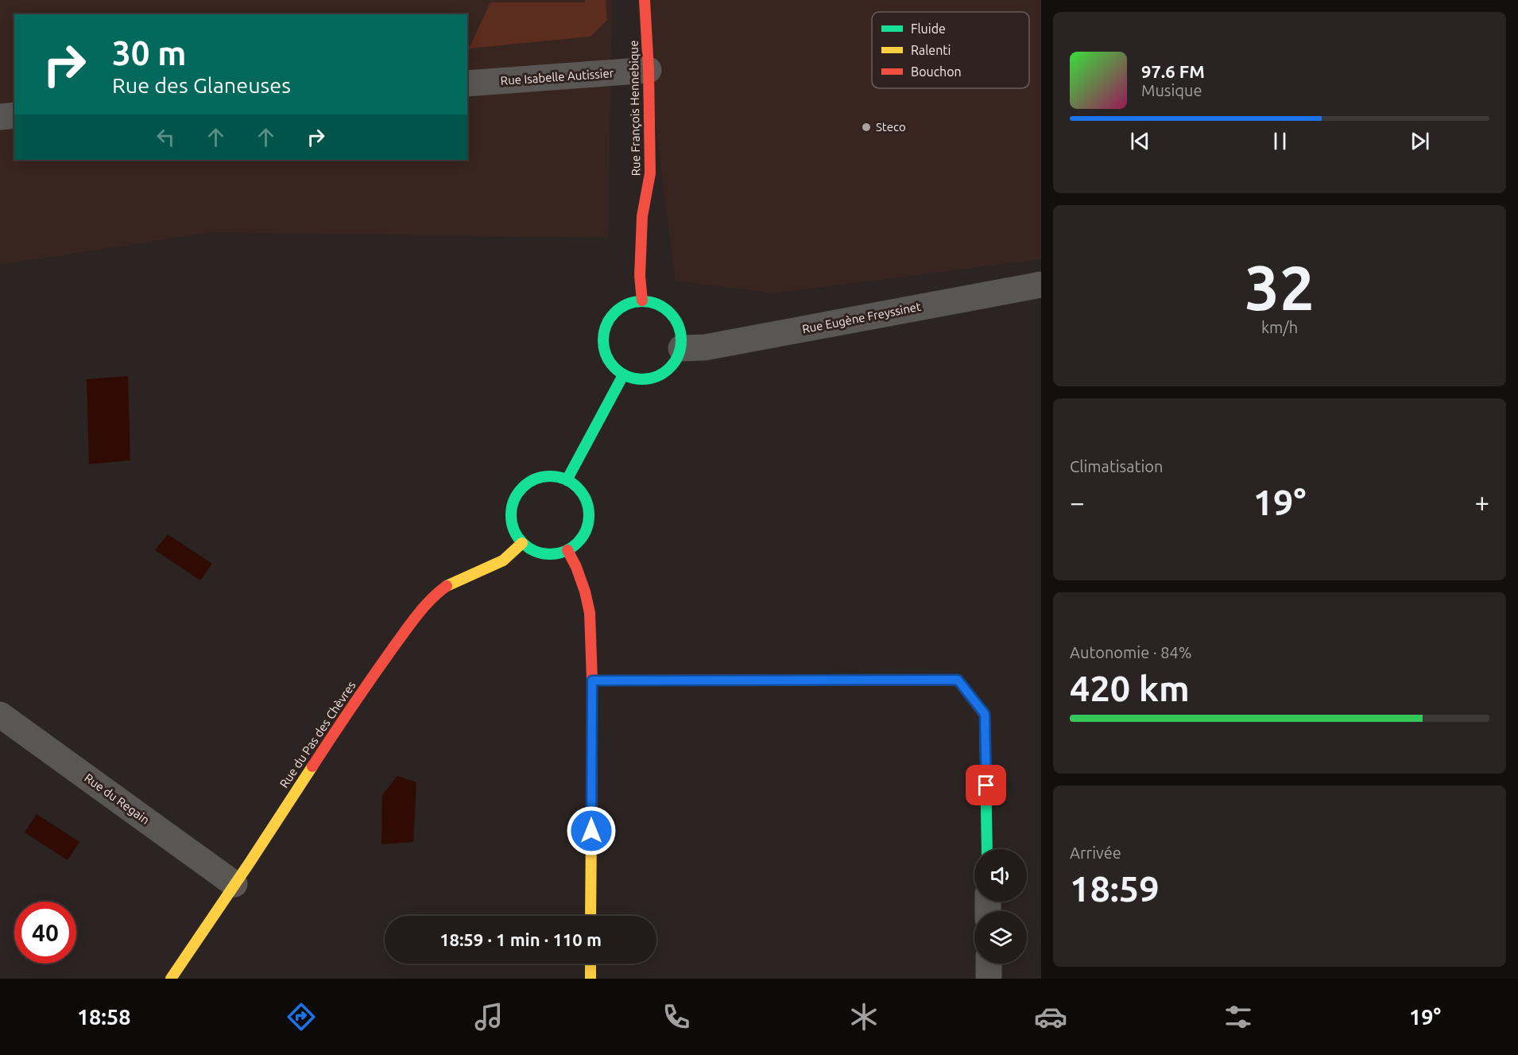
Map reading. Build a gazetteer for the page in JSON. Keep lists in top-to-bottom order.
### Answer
{
  "streets": {
    "street": [
      "Rue Isabelle Autissier",
      "Rue François Hennebique",
      "Rue Eugène Freyssinet",
      "Rue du Pas des Chèvres",
      "Rue du Regain"
    ]
  },
  "crossings": [
    ["Rue Isabelle Autissier", "Rue François Hennebique"],
    ["Rue François Hennebique", "Rue Eugène Freyssinet"],
    ["Rue du Pas des Chèvres", "Rue du Regain"]
  ],
  "places": ["Steco"],
  "legend": ["Fluide", "Ralenti", "Bouchon"],
  "page": {
    "turn": ["30 m", "Rue des Glaneuses"],
    "song": ["97.6 FM", "Musique"],
    "tile": [
      ["32", "km/h"],
      "Climatisation",
      ["Autonomie · 84%", "420 km"],
      ["Arrivée", "18:59"]
    ],
    "heat": ["−", "19°", "+"],
    "limit": "40",
    "trip": "18:59 · 1 min · 110 m",
    "tabs": ["18:58", "19°"]
  }
}
